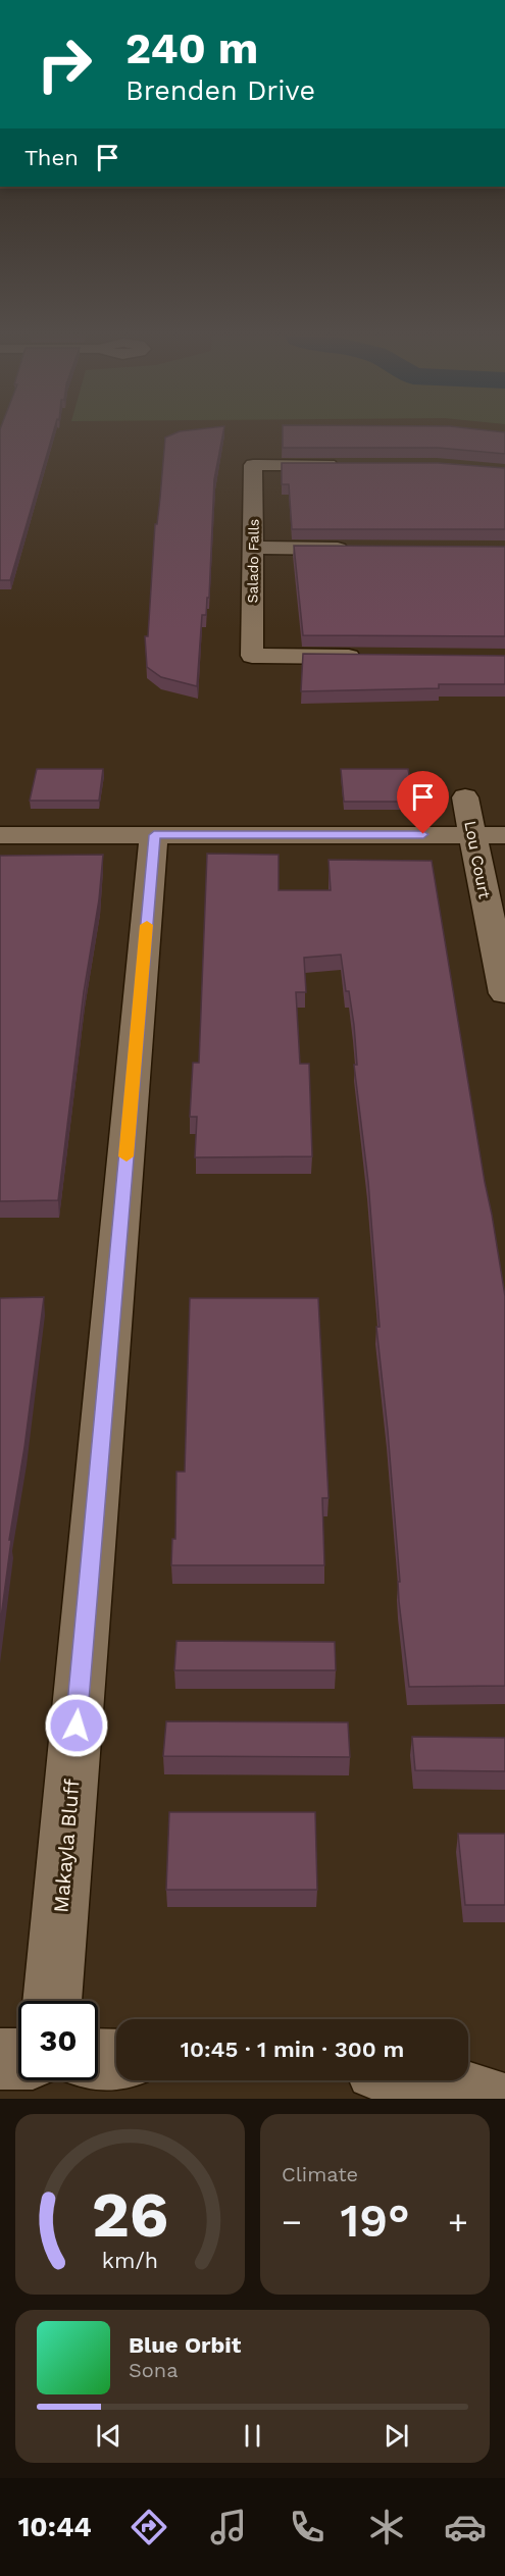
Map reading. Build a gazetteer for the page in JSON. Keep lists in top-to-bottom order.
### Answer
{
  "streets": {
    "street": ["Salado Falls", "Lou Court", "Makayla Bluff"]
  },
  "page": {
    "turn": ["240 m", "Brenden Drive"],
    "then": "Then",
    "limit": "30",
    "trip": "10:45 · 1 min · 300 m",
    "tile": "Climate",
    "heat": ["−", "19°", "+"],
    "song": ["Blue Orbit", "Sona"],
    "tabs": "10:44",
    "gauge": ["26", "km/h"]
  }
}
